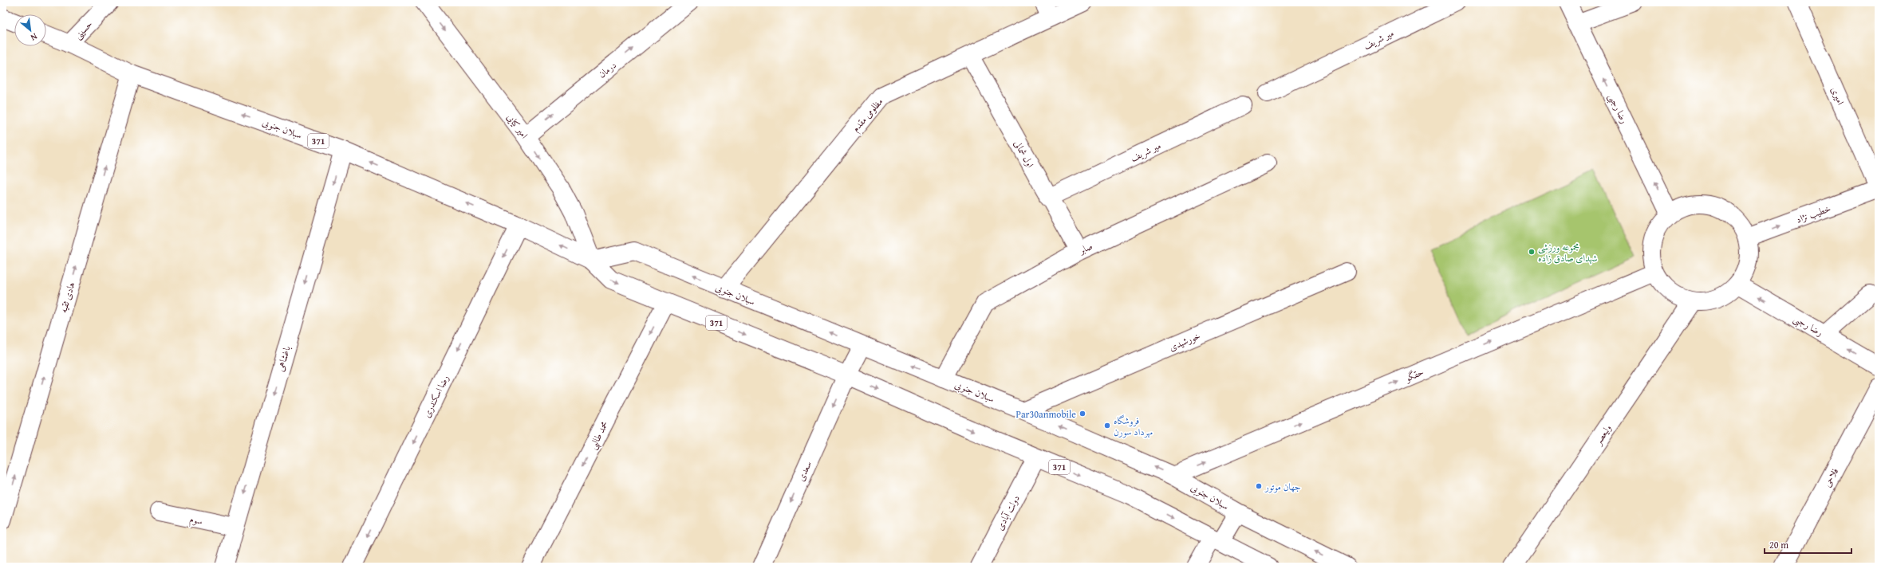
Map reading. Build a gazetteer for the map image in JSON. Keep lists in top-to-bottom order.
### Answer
{
  "streets": {
    "street": [
      "حسینی",
      "میر شریف",
      "درمان",
      "امیری",
      "رضا رجبی",
      "مظلومی مقدم",
      "امیر کیایی",
      "سبلان جنوبی",
      "371",
      "اول شمالی",
      "خطیب نژاد",
      "صابر",
      "هادی ثقیه",
      "خورشیدی",
      "باغشاهی",
      "حقگو",
      "رضا اسکندری",
      "ولیعصر",
      "محمد طالبی",
      "سعدی",
      "فلاحی",
      "دولت آبادی",
      "سوم"
    ]
  },
  "crossings": [
    ["حسینی", "سبلان جنوبی"],
    ["میر شریف", "اول شمالی"],
    ["درمان", "امیر کیایی"],
    ["امیری", "خطیب نژاد"],
    ["رضا رجبی", "خطیب نژاد"],
    ["رضا رجبی", "حقگو"],
    ["رضا رجبی", "ولیعصر"],
    ["مظلومی مقدم", "سبلان جنوبی"],
    ["مظلومی مقدم", "اول شمالی"],
    ["امیر کیایی", "سبلان جنوبی"],
    ["سبلان جنوبی", "صابر"],
    ["سبلان جنوبی", "هادی ثقیه"],
    ["سبلان جنوبی", "خورشیدی"],
    ["سبلان جنوبی", "باغشاهی"],
    ["سبلان جنوبی", "حقگو"],
    ["سبلان جنوبی", "رضا اسکندری"],
    ["سبلان جنوبی", "محمد طالبی"],
    ["سبلان جنوبی", "سعدی"],
    ["سبلان جنوبی", "دولت آبادی"],
    ["اول شمالی", "صابر"],
    ["خطیب نژاد", "حقگو"],
    ["خطیب نژاد", "ولیعصر"],
    ["باغشاهی", "سوم"],
    ["حقگو", "ولیعصر"]
  ],
  "one_way": [
    "درمان",
    "رضا رجبی",
    "امیر کیایی",
    "هادی ثقیه",
    "باغشاهی",
    "حقگو",
    "رضا اسکندری",
    "محمد طالبی",
    "سعدی"
  ],
  "places": [
    "مجموعه ورزشی شهدای صادق زاده",
    "Par30anmobile",
    "فروشگاه مهرداد سورن",
    "جهان موتور"
  ],
  "scale_bar": "20 m",
  "north": "bottom right"
}
